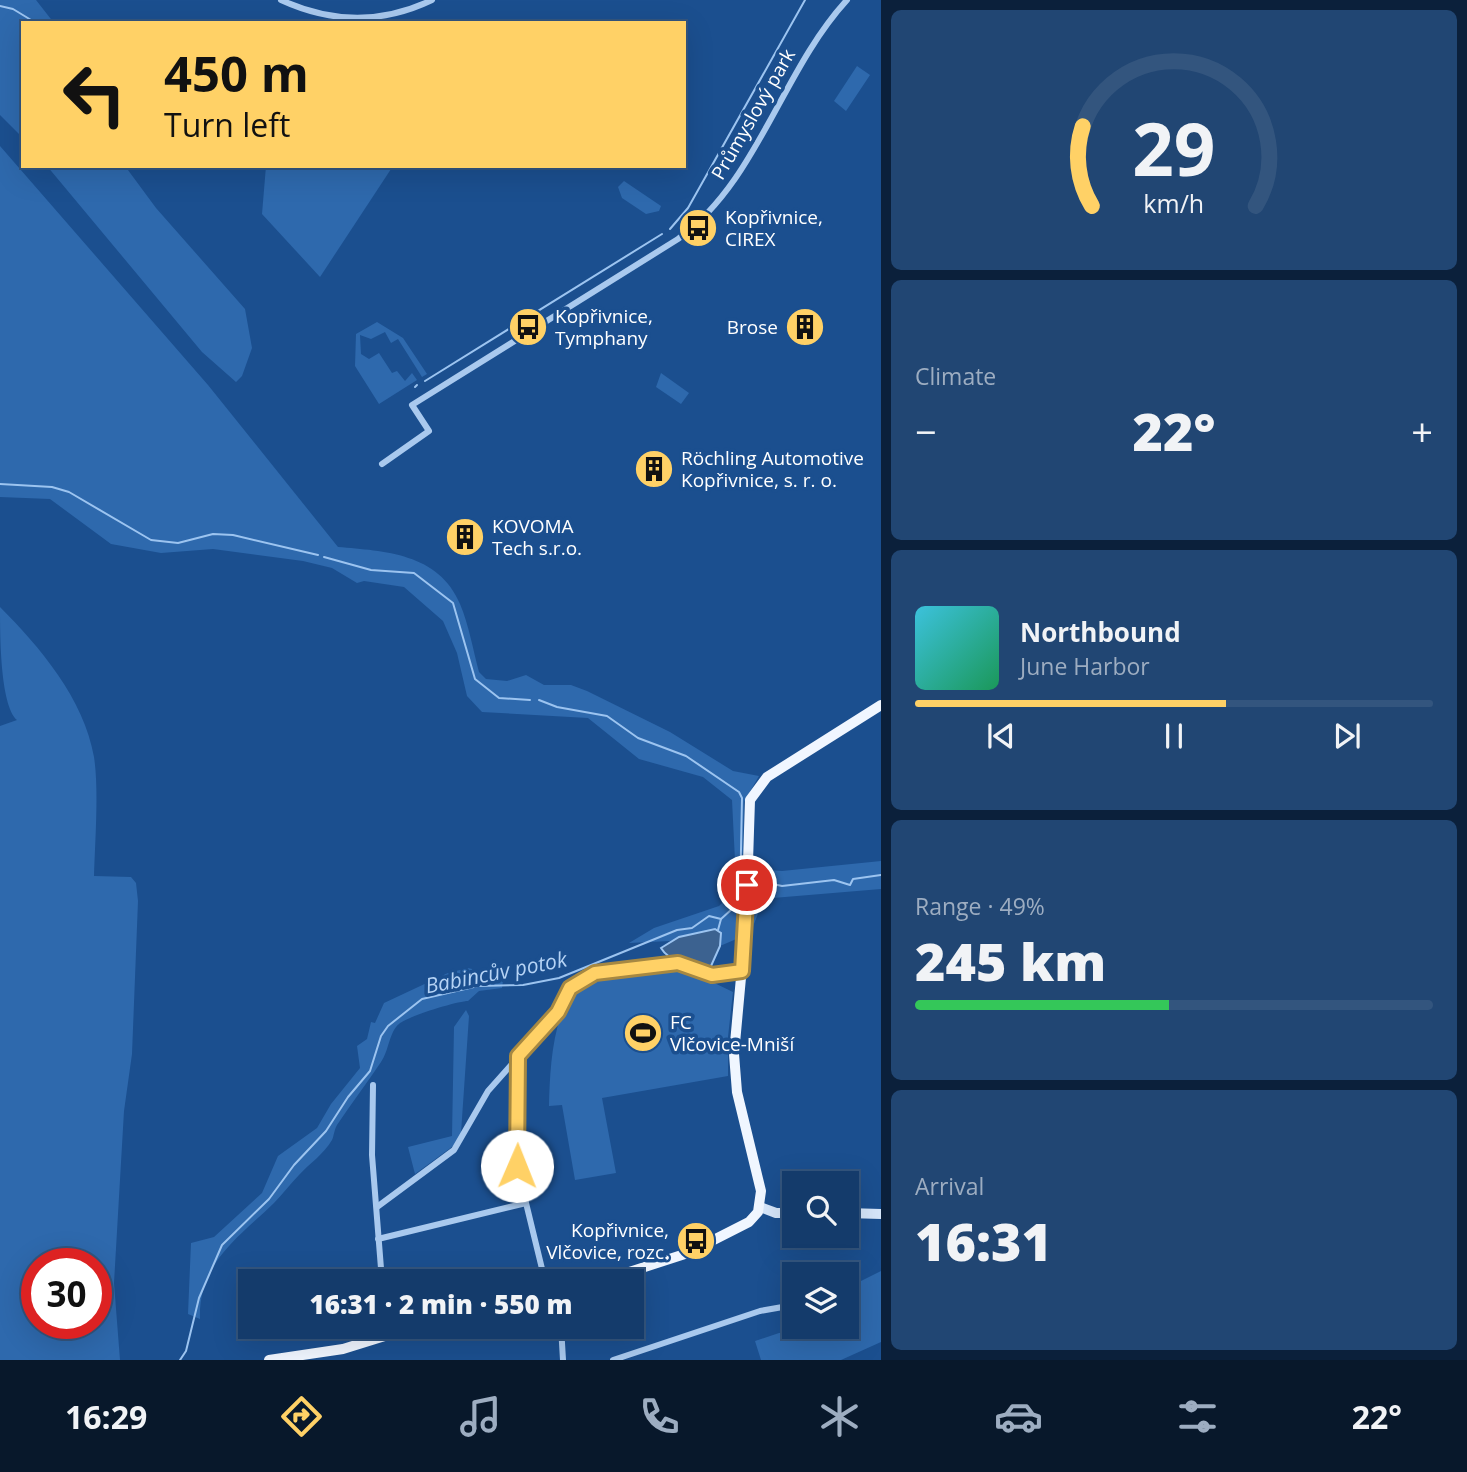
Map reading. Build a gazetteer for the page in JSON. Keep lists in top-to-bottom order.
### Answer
{
  "streets": {
    "street": ["Průmyslový park"]
  },
  "water": ["Babincův potok"],
  "places": {
    "bus stop": ["Kopřivnice, CIREX", "Kopřivnice, Tymphany", "Kopřivnice, Vlčovice, rozc."],
    "building": ["Brose", "Röchling Automotive Kopřivnice, s. r. o.", "KOVOMA Tech s.r.o."],
    "sports": ["FC Vlčovice-Mniší"]
  },
  "page": {
    "turn": ["450 m", "Turn left"],
    "tile": [
      "Climate",
      ["Range · 49%", "245 km"],
      ["Arrival", "16:31"]
    ],
    "heat": ["−", "22°", "+"],
    "song": ["Northbound", "June Harbor"],
    "limit": "30",
    "trip": "16:31 · 2 min · 550 m",
    "tabs": ["16:29", "22°"],
    "gauge": ["29", "km/h"]
  }
}
